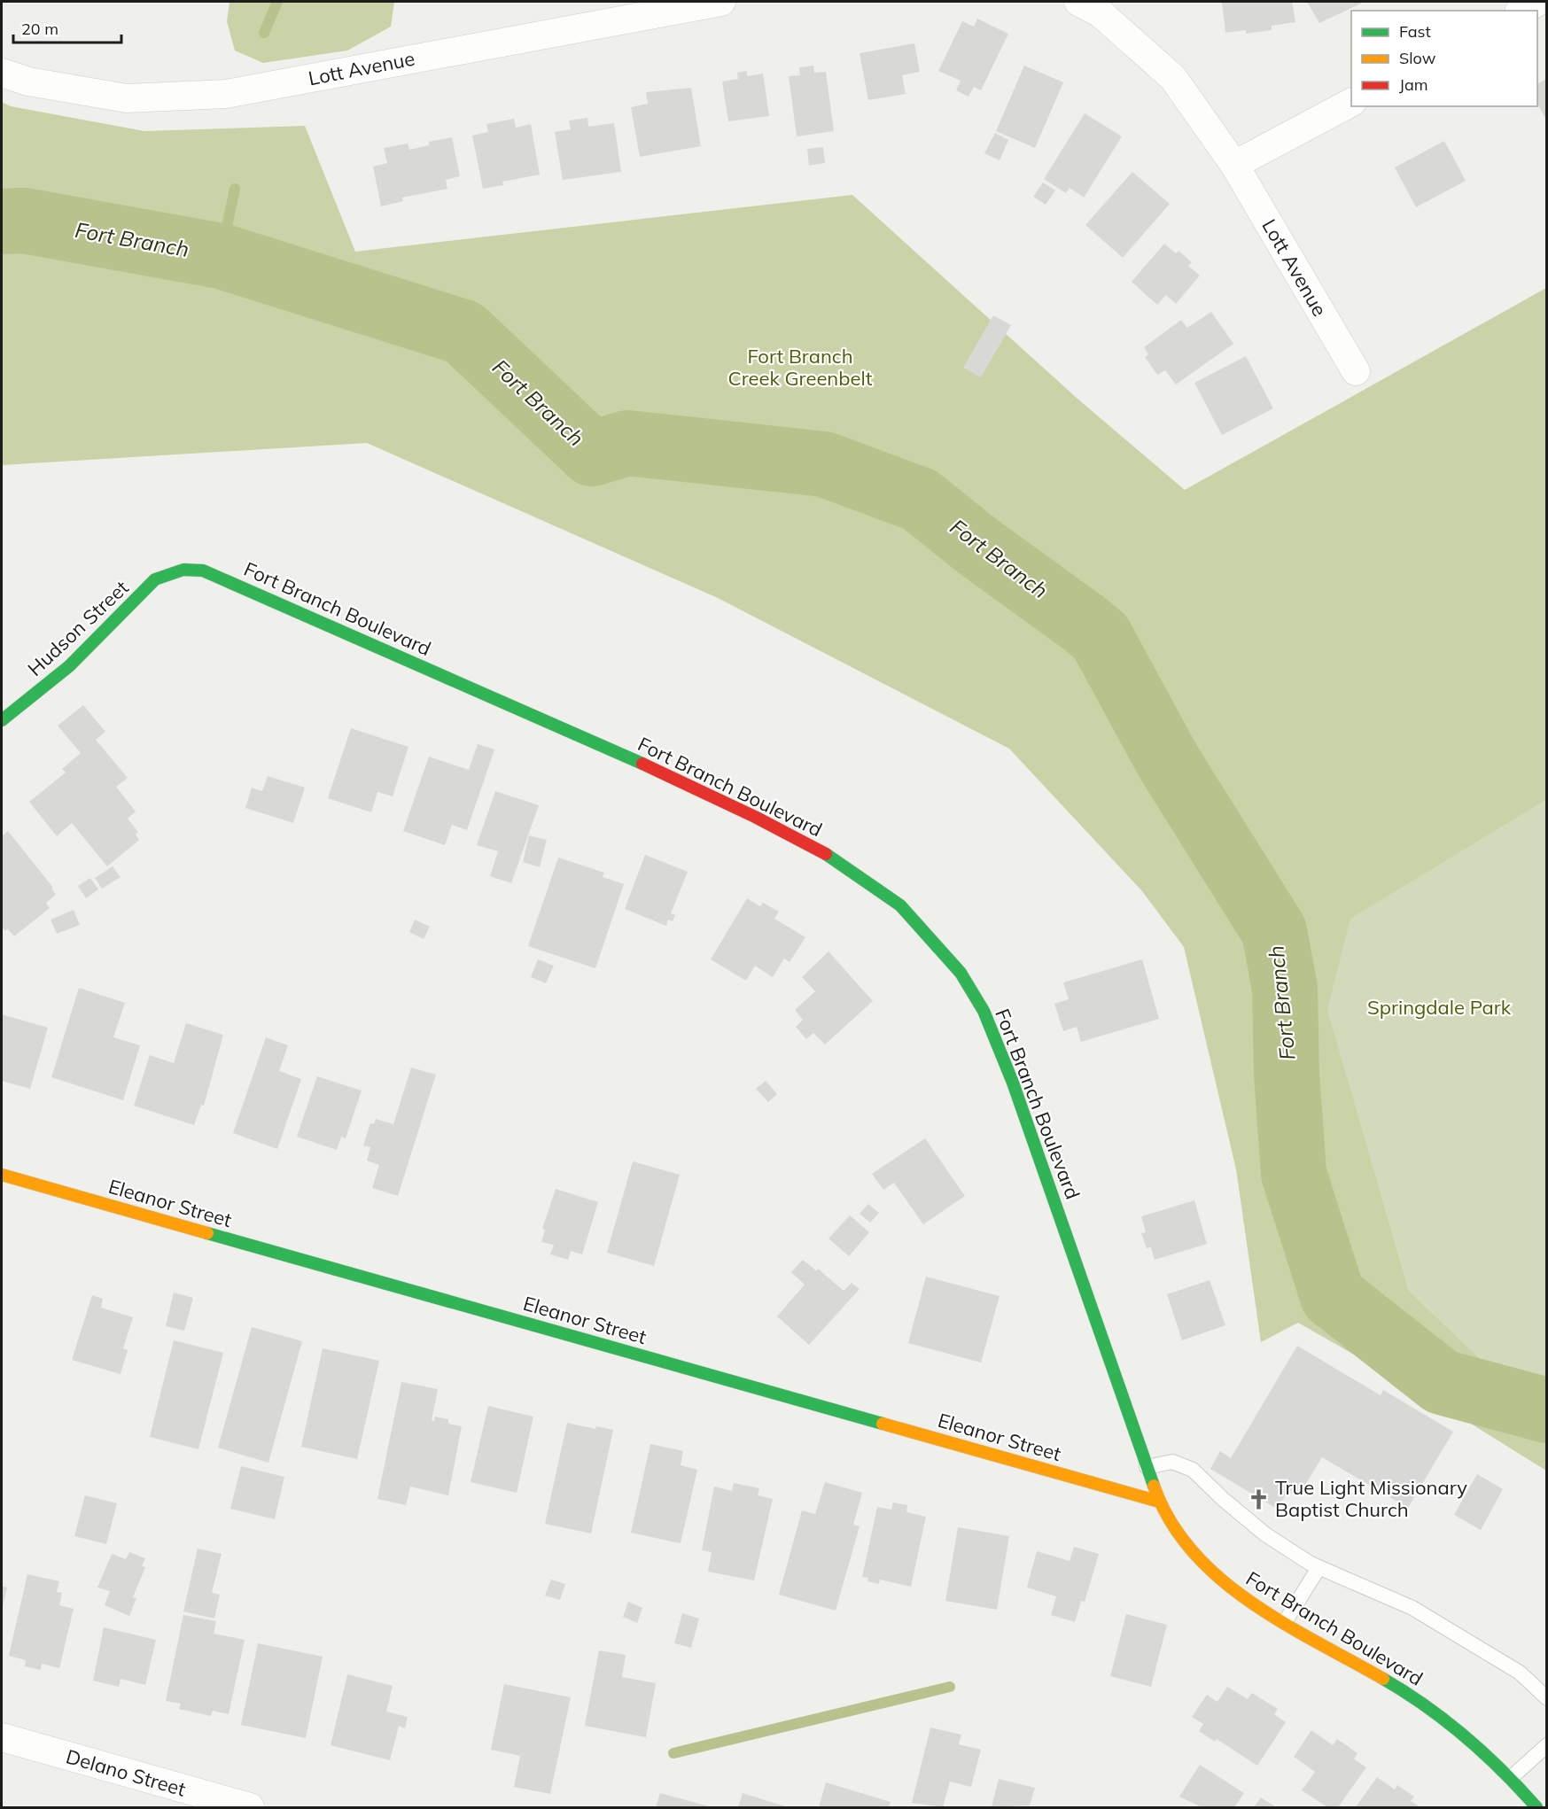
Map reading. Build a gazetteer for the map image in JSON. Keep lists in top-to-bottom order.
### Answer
{
  "streets": {
    "street": [
      "Lott Avenue",
      "Fort Branch Boulevard",
      "Hudson Street",
      "Eleanor Street",
      "Delano Street"
    ]
  },
  "crossings": [
    ["Fort Branch Boulevard", "Hudson Street"],
    ["Fort Branch Boulevard", "Eleanor Street"]
  ],
  "water": ["Fort Branch"],
  "parks": ["Fort Branch Creek Greenbelt", "Springdale Park"],
  "places": {
    "church": ["True Light Missionary Baptist Church"]
  },
  "legend": ["Fast", "Slow", "Jam"],
  "scale_bar": "20 m"
}
